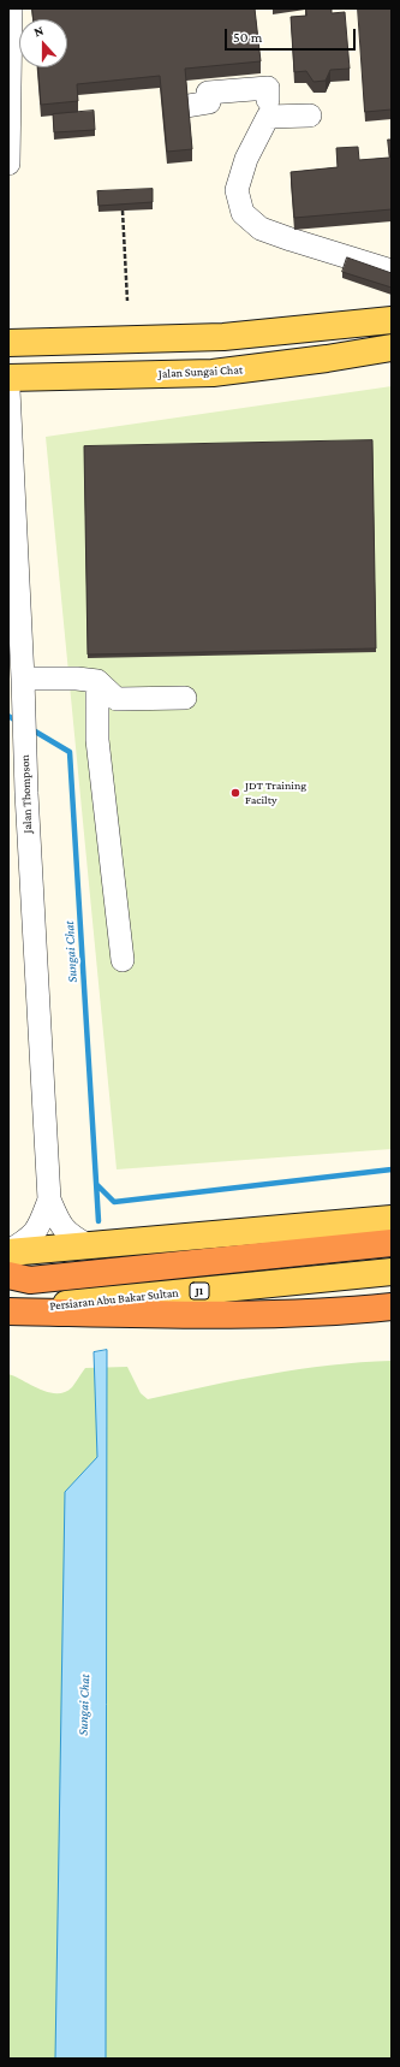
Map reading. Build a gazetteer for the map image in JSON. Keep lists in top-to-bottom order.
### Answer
{
  "streets": {
    "main road": ["Jalan Sungai Chat", "J1", "Persiaran Abu Bakar Sultan"],
    "street": ["Jalan Thompson"]
  },
  "water": ["Sungai Chat"],
  "places": ["JDT Training Facilty"],
  "scale_bar": "50 m",
  "north": "top"
}
